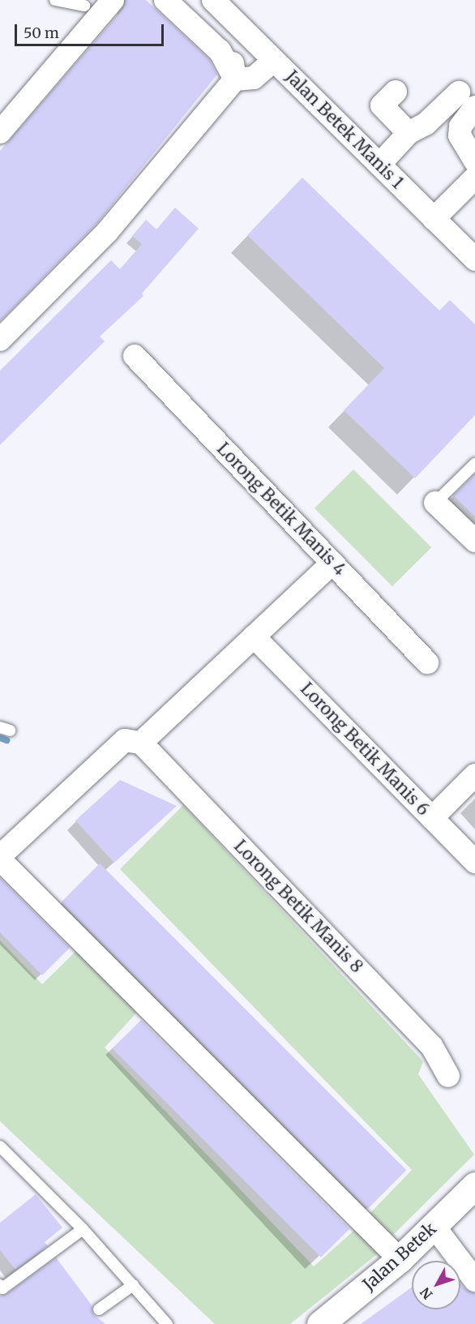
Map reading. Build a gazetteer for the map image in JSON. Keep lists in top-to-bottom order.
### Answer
{
  "streets": {
    "street": [
      "Jalan Betek Manis 1",
      "Lorong Betik Manis 4",
      "Lorong Betik Manis 6",
      "Lorong Betik Manis 8",
      "Jalan Betek"
    ]
  },
  "scale_bar": "50 m",
  "north": "bottom left"
}
